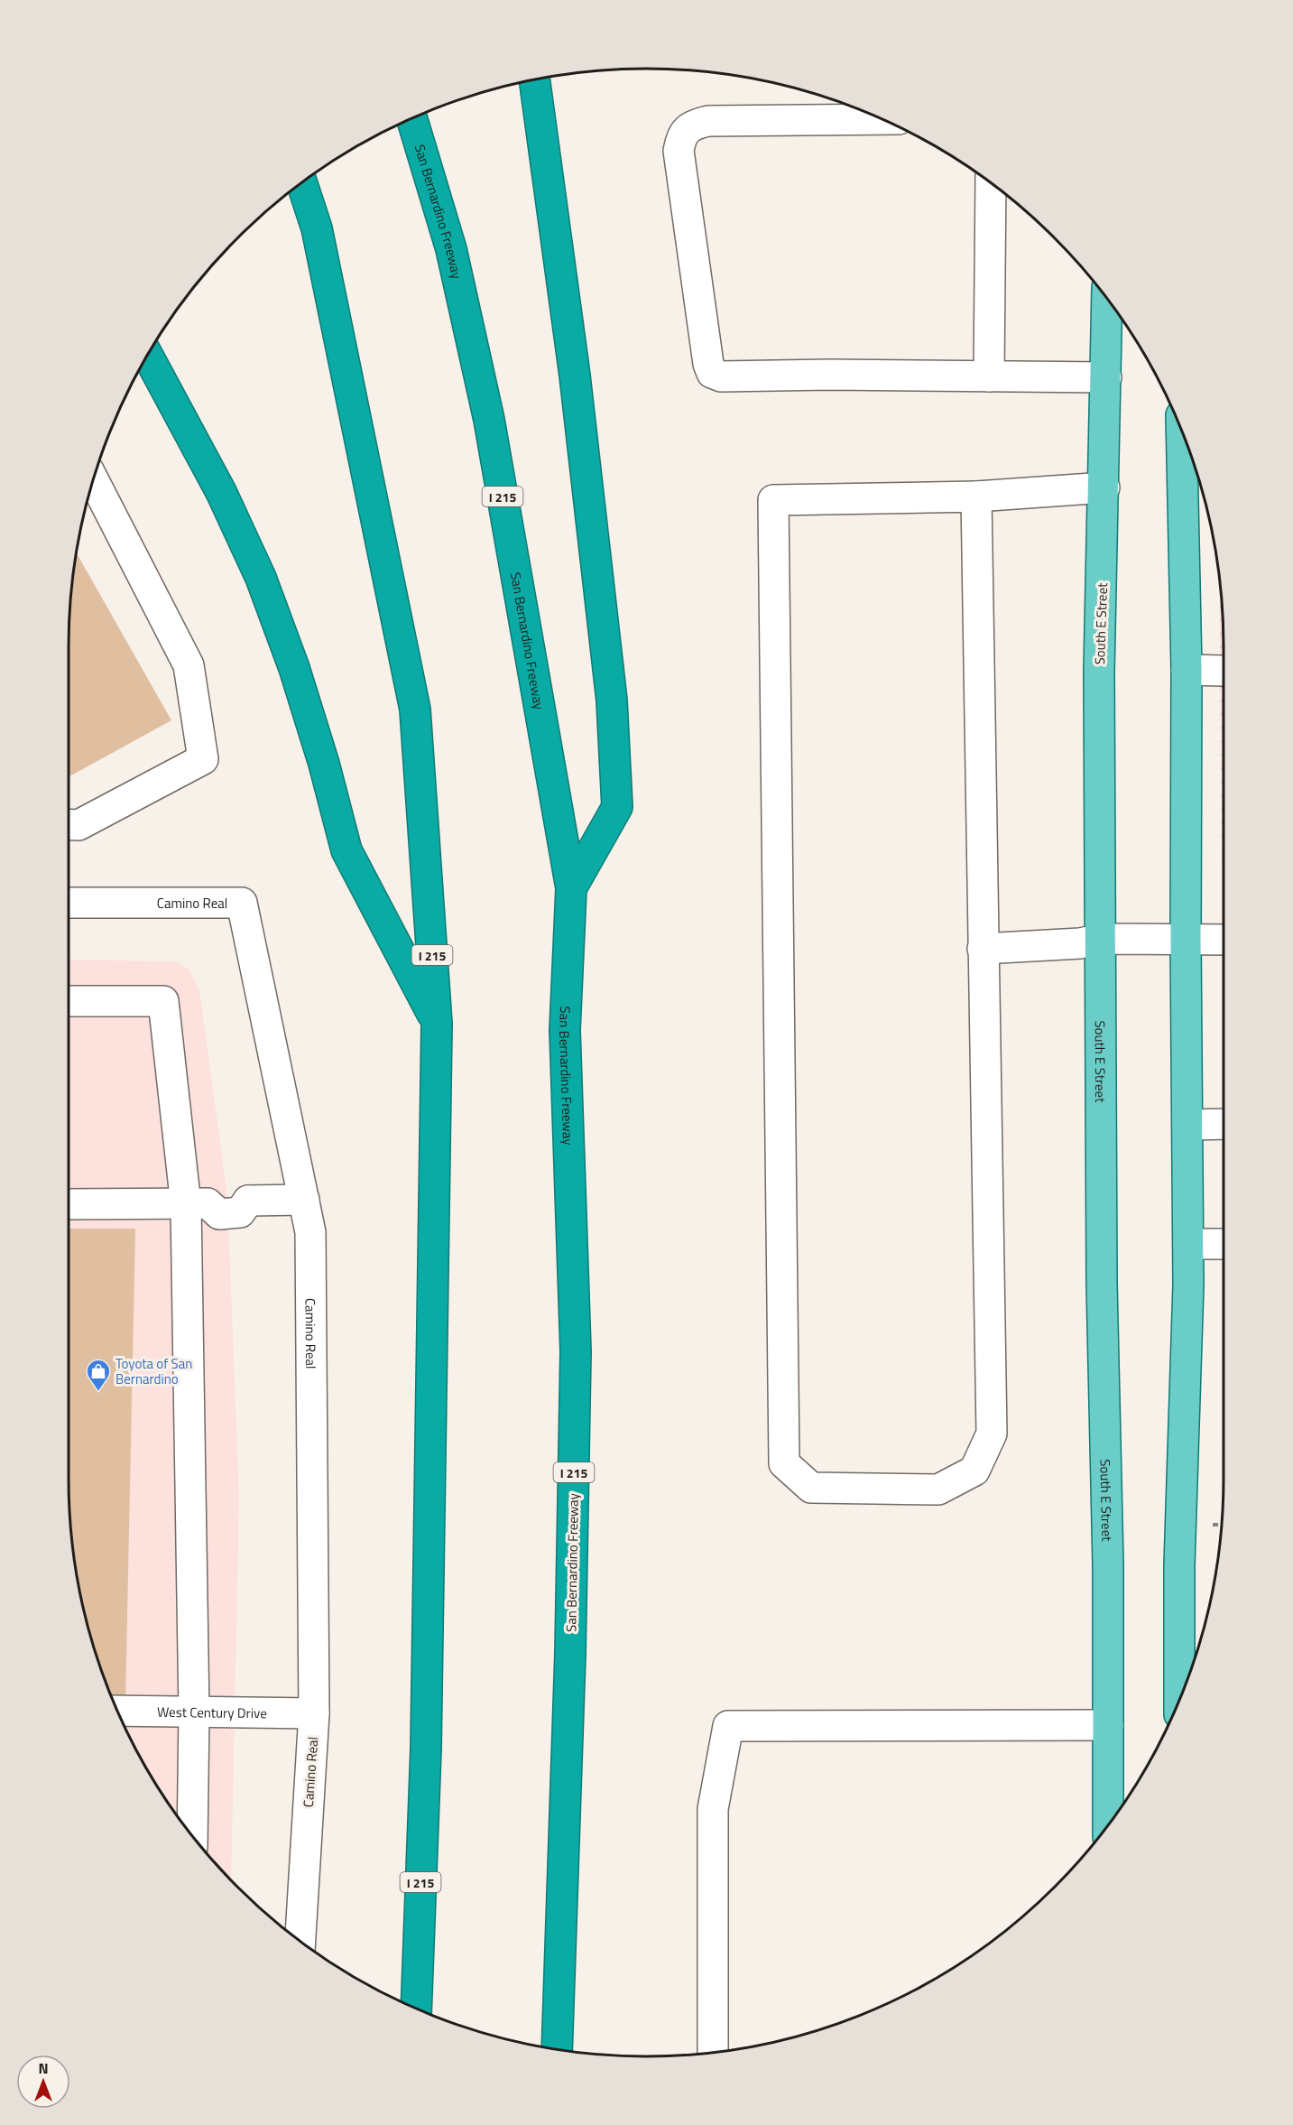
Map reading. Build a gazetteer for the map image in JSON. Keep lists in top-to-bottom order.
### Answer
{
  "streets": {
    "highway": ["San Bernardino Freeway", "I 215"],
    "main road": ["South E Street"],
    "street": ["Camino Real", "West Century Drive"]
  },
  "crossings": [
    ["Camino Real", "West Century Drive"]
  ],
  "places": {
    "shop": ["Toyota of San Bernardino"]
  },
  "north": "top"
}
